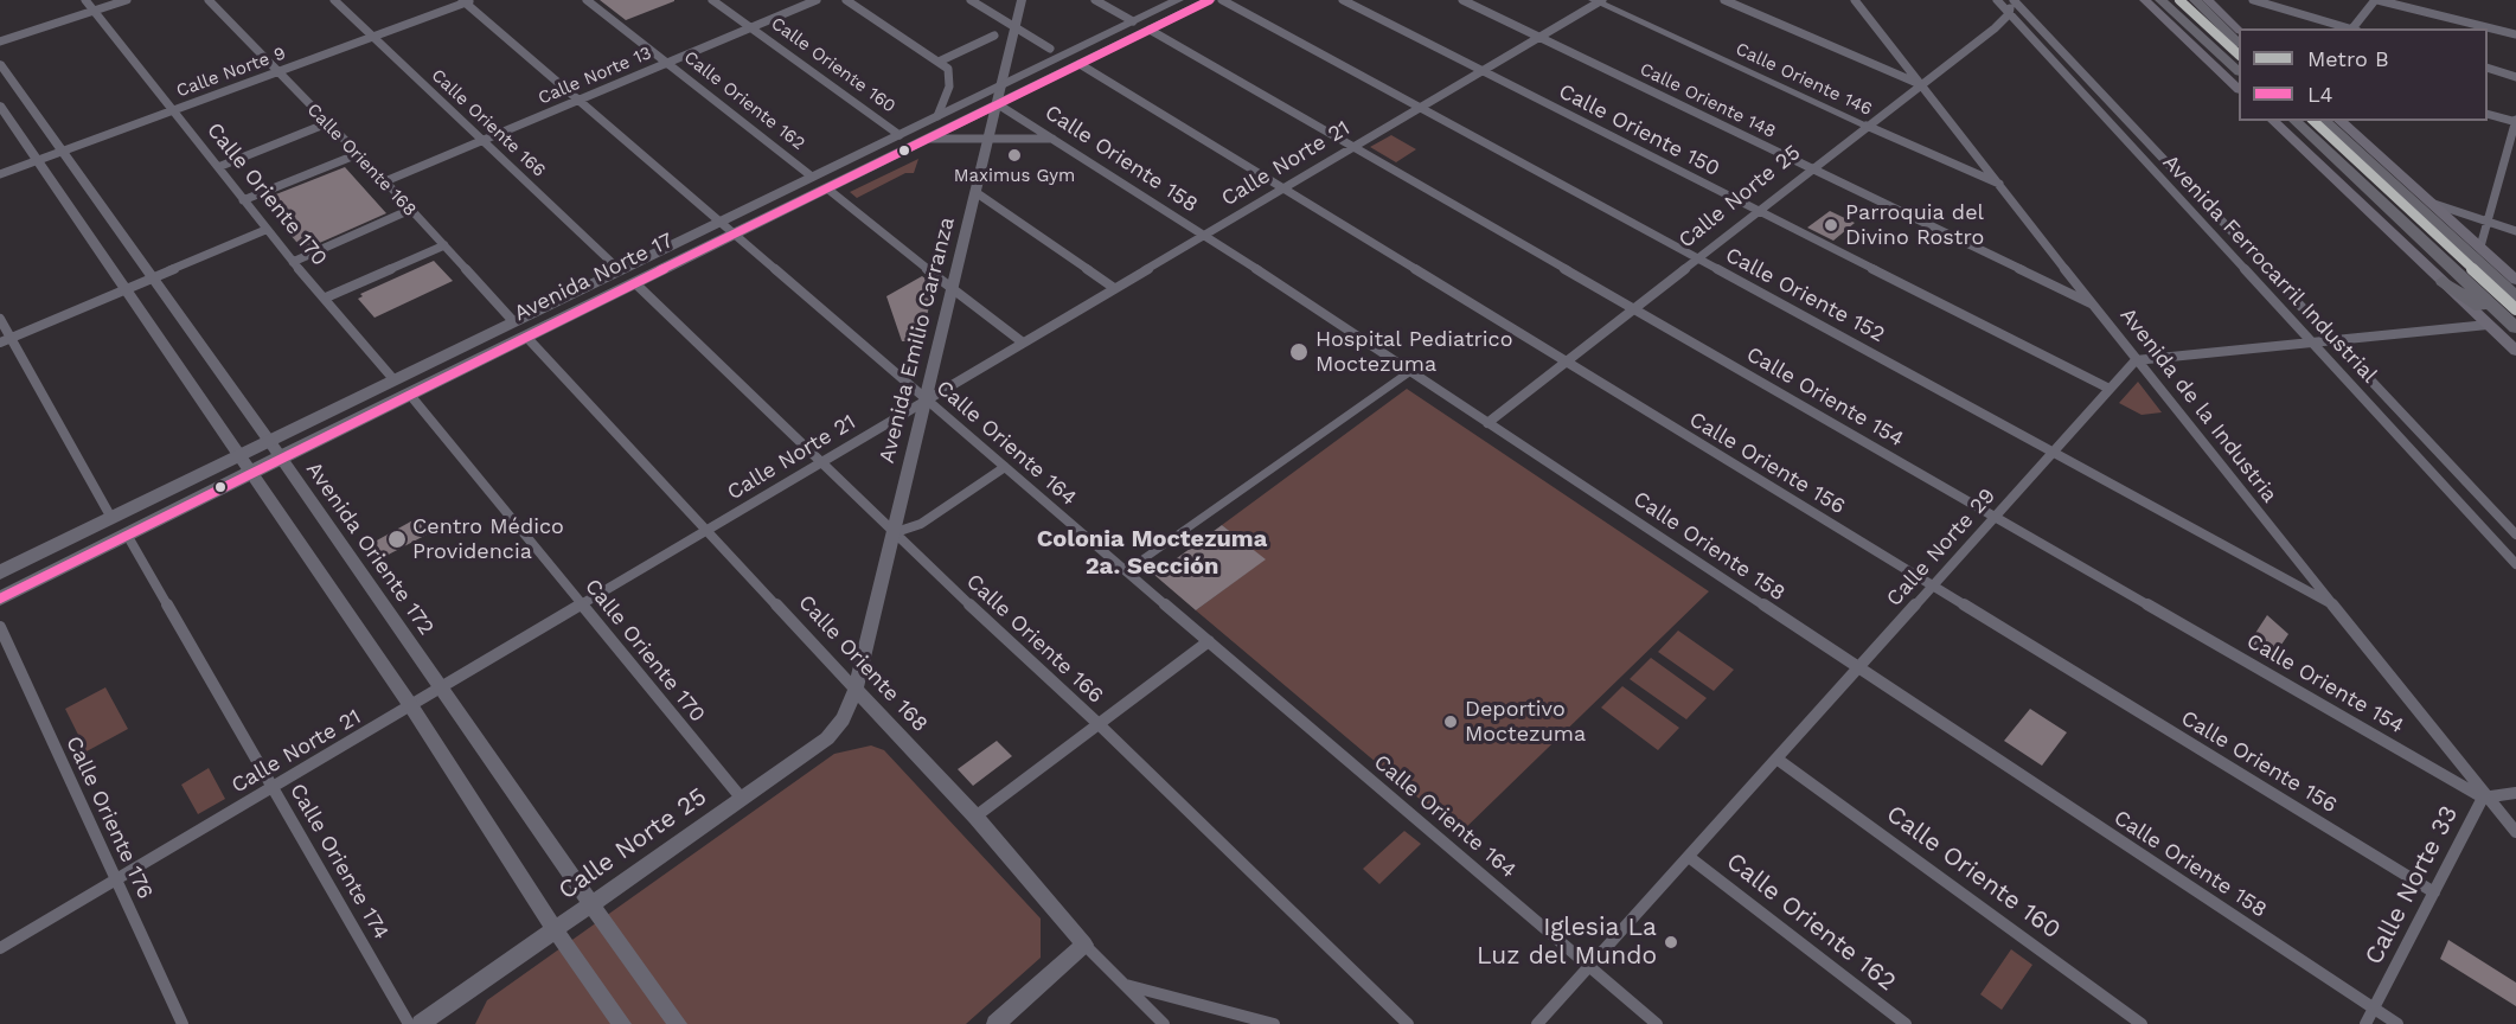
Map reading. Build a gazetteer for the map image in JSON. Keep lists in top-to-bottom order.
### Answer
{
  "streets": {
    "main road": ["Avenida Norte 17"],
    "street": [
      "Calle Oriente 160",
      "Calle Norte 9",
      "Calle Norte 13",
      "Calle Oriente 146",
      "Calle Oriente 162",
      "Calle Oriente 148",
      "Calle Oriente 166",
      "Calle Oriente 150",
      "Calle Oriente 158",
      "Calle Oriente 168",
      "Calle Norte 21",
      "Calle Oriente 170",
      "Calle Norte 25",
      "Avenida Ferrocarril Industrial",
      "Calle Oriente 152",
      "Avenida Emilio Carranza",
      "Calle Oriente 154",
      "Avenida de la Industria",
      "Calle Oriente 164",
      "Calle Oriente 156",
      "Calle Norte 29",
      "Avenida Oriente 172",
      "Calle Oriente 176",
      "Calle Oriente 174",
      "Calle Norte 33"
    ]
  },
  "crossings": [
    ["Calle Oriente 160", "Calle Norte 13"],
    ["Calle Oriente 160", "Avenida Norte 17"],
    ["Calle Oriente 160", "Calle Norte 29"],
    ["Calle Norte 9", "Calle Oriente 166"],
    ["Calle Norte 9", "Calle Oriente 168"],
    ["Calle Norte 9", "Calle Oriente 170"],
    ["Calle Norte 9", "Calle Oriente 164"],
    ["Calle Norte 9", "Avenida Oriente 172"],
    ["Calle Norte 13", "Calle Oriente 162"],
    ["Calle Norte 13", "Calle Oriente 166"],
    ["Calle Norte 13", "Calle Oriente 168"],
    ["Calle Norte 13", "Calle Oriente 164"],
    ["Calle Oriente 146", "Calle Norte 21"],
    ["Calle Oriente 146", "Calle Norte 25"],
    ["Calle Oriente 146", "Avenida de la Industria"],
    ["Calle Oriente 162", "Avenida Norte 17"],
    ["Calle Oriente 162", "Calle Norte 29"],
    ["Calle Oriente 148", "Calle Norte 21"],
    ["Calle Oriente 148", "Calle Norte 25"],
    ["Calle Oriente 148", "Avenida de la Industria"],
    ["Calle Oriente 166", "Calle Norte 21"],
    ["Calle Oriente 166", "Avenida Norte 17"],
    ["Calle Oriente 166", "Avenida Emilio Carranza"],
    ["Calle Oriente 150", "Calle Norte 21"],
    ["Calle Oriente 150", "Calle Norte 25"],
    ["Calle Oriente 150", "Calle Norte 29"],
    ["Calle Oriente 158", "Calle Norte 21"],
    ["Calle Oriente 158", "Calle Norte 25"],
    ["Calle Oriente 158", "Avenida Norte 17"],
    ["Calle Oriente 158", "Avenida Emilio Carranza"],
    ["Calle Oriente 158", "Calle Norte 29"],
    ["Calle Oriente 158", "Calle Norte 33"],
    ["Calle Oriente 168", "Calle Norte 21"],
    ["Calle Oriente 168", "Calle Norte 25"],
    ["Calle Oriente 168", "Avenida Norte 17"],
    ["Calle Oriente 168", "Avenida Emilio Carranza"],
    ["Calle Norte 21", "Calle Oriente 170"],
    ["Calle Norte 21", "Calle Oriente 152"],
    ["Calle Norte 21", "Avenida Emilio Carranza"],
    ["Calle Norte 21", "Calle Oriente 154"],
    ["Calle Norte 21", "Calle Oriente 164"],
    ["Calle Norte 21", "Calle Oriente 156"],
    ["Calle Norte 21", "Avenida Oriente 172"],
    ["Calle Norte 21", "Calle Oriente 176"],
    ["Calle Norte 21", "Calle Oriente 174"],
    ["Calle Oriente 170", "Calle Norte 25"],
    ["Calle Oriente 170", "Avenida Norte 17"],
    ["Calle Norte 25", "Avenida Ferrocarril Industrial"],
    ["Calle Norte 25", "Calle Oriente 152"],
    ["Calle Norte 25", "Avenida Emilio Carranza"],
    ["Calle Norte 25", "Calle Oriente 154"],
    ["Calle Norte 25", "Avenida de la Industria"],
    ["Calle Norte 25", "Calle Oriente 156"],
    ["Calle Norte 25", "Avenida Oriente 172"],
    ["Avenida Norte 17", "Avenida Emilio Carranza"],
    ["Avenida Norte 17", "Calle Oriente 154"],
    ["Avenida Norte 17", "Calle Oriente 164"],
    ["Avenida Norte 17", "Calle Oriente 156"],
    ["Avenida Norte 17", "Avenida Oriente 172"],
    ["Avenida Norte 17", "Calle Oriente 174"],
    ["Calle Oriente 152", "Avenida de la Industria"],
    ["Calle Oriente 152", "Calle Norte 29"],
    ["Avenida Emilio Carranza", "Calle Oriente 164"],
    ["Calle Oriente 154", "Avenida de la Industria"],
    ["Calle Oriente 154", "Calle Norte 29"],
    ["Calle Oriente 154", "Calle Norte 33"],
    ["Avenida de la Industria", "Calle Norte 29"],
    ["Avenida de la Industria", "Calle Norte 33"],
    ["Calle Oriente 164", "Calle Norte 29"],
    ["Calle Oriente 156", "Calle Norte 29"],
    ["Calle Oriente 156", "Calle Norte 33"]
  ],
  "districts": ["Colonia Moctezuma 2a. Sección"],
  "places": [
    "Maximus Gym",
    "Parroquia del Divino Rostro",
    "Hospital Pediatrico Moctezuma",
    "Centro Médico Providencia",
    "Deportivo Moctezuma",
    "Iglesia La Luz del Mundo"
  ],
  "lines": ["metro line B", "transit line L4"],
  "legend": ["Metro B", "L4"]
}
